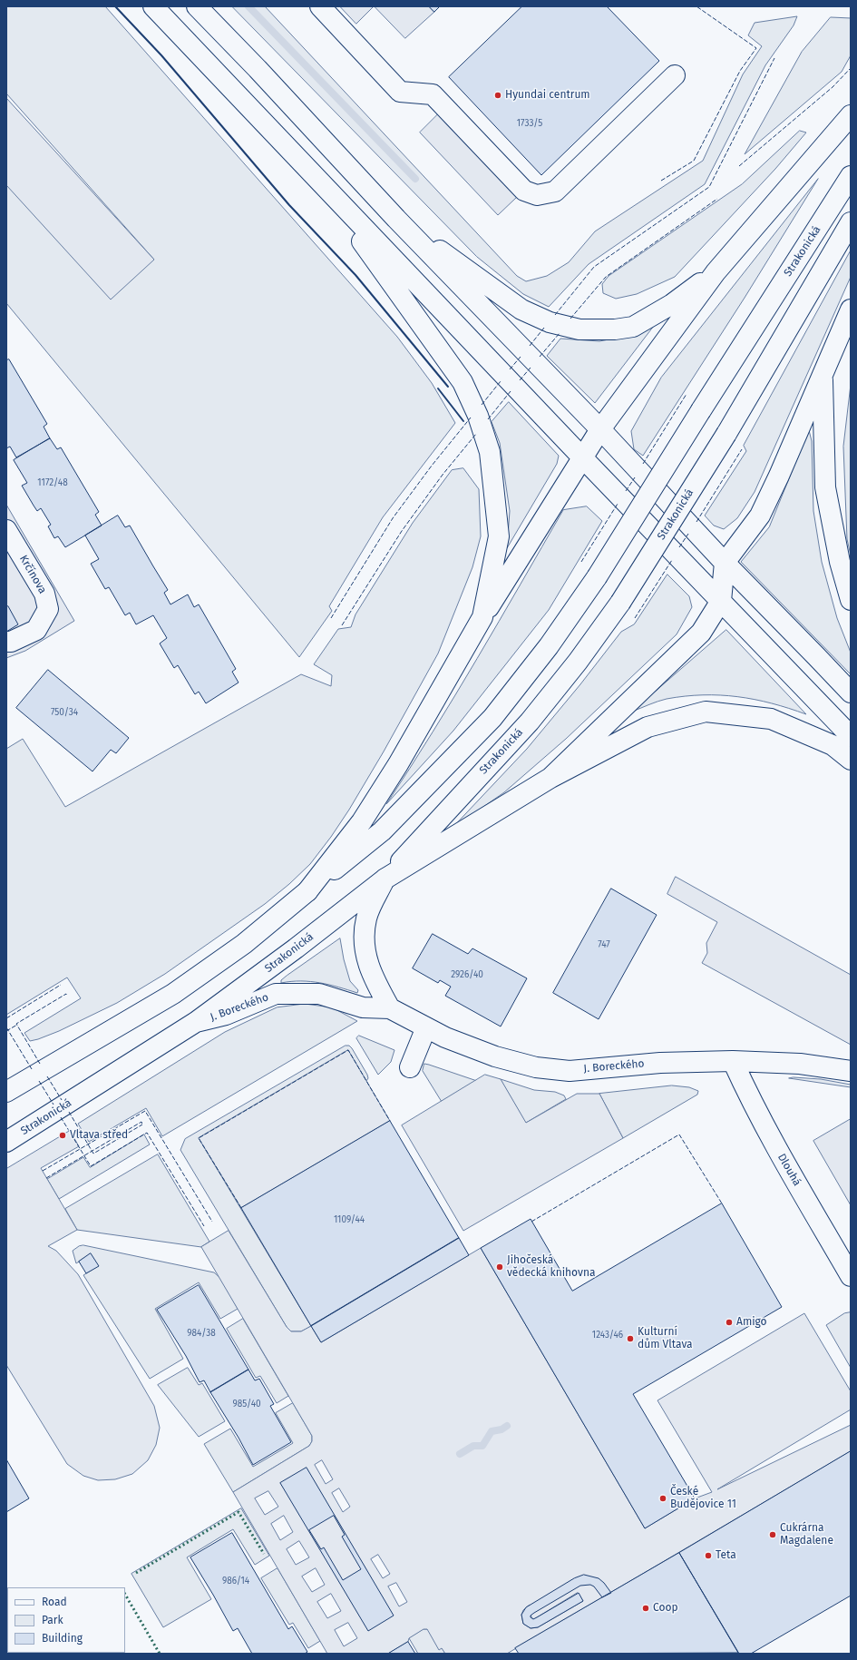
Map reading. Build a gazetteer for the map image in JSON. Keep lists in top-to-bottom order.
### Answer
{
  "streets": {
    "main road": [
      "Strakonická",
      "Krčínova",
      "J. Boreckého",
      "Dlouhá"
    ]
  },
  "crossings": [
    ["Strakonická", "J. Boreckého"],
    ["J. Boreckého", "Dlouhá"]
  ],
  "places": [
    "Hyundai centrum",
    "Vltava střed",
    "Jihočeská vědecká knihovna",
    "Amigo",
    "Kulturní dům Vltava",
    "České Budějovice 11",
    "Cukrárna Magdalene",
    "Teta",
    "Coop"
  ],
  "house_numbers": [
    "1733/5",
    "1172/48",
    "750/34",
    "747",
    "2926/40",
    "1109/44",
    "984/38",
    "1243/46",
    "985/40",
    "986/14"
  ],
  "legend": ["Road", "Park", "Building"]
}
